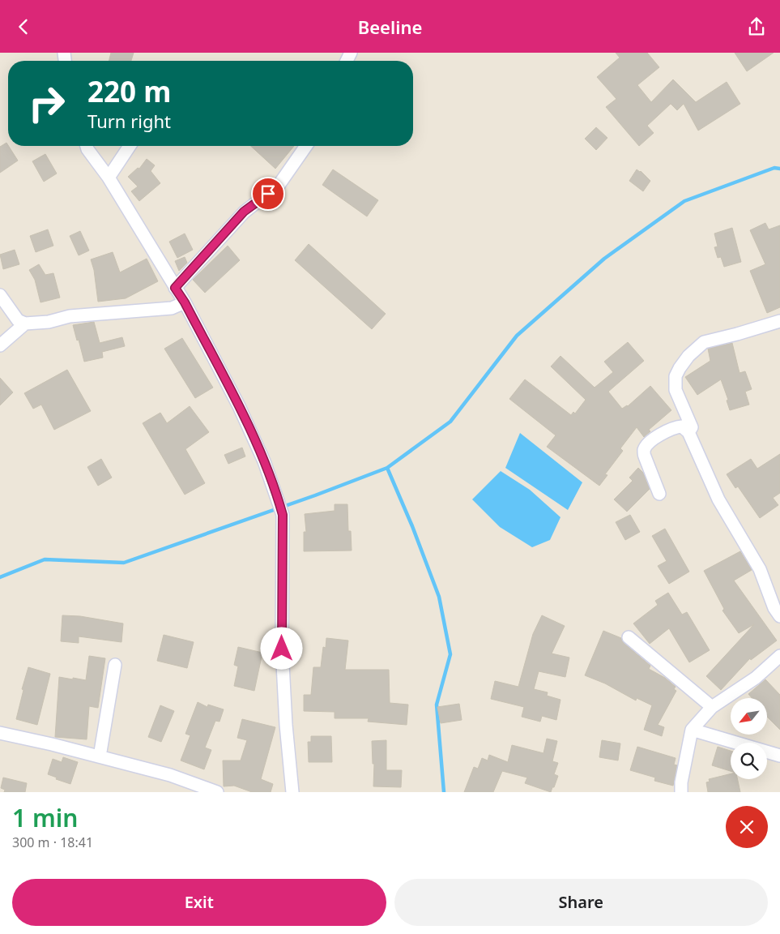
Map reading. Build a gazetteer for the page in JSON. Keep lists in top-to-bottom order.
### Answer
{
  "north": "bottom left",
  "page": {
    "header": "Beeline",
    "turn": ["220 m", "Turn right"],
    "heading": ["1 min", "300 m · 18:41"],
    "buttons": ["Exit", "Share"]
  }
}
